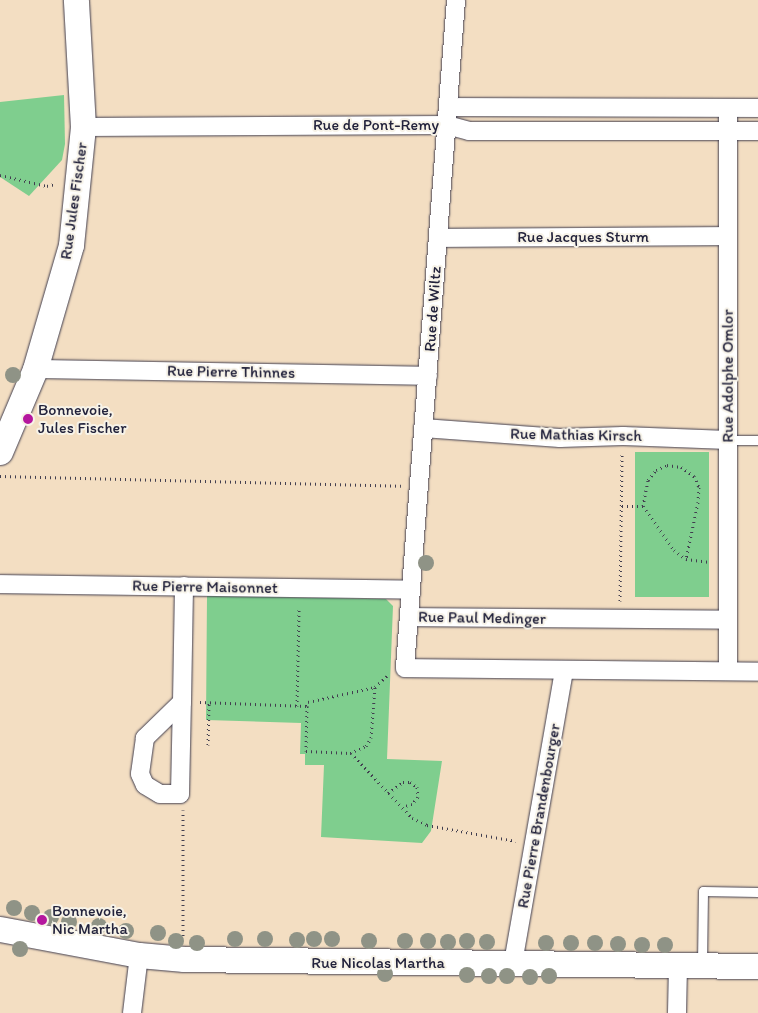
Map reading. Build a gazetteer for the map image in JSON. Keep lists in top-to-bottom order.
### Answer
{
  "streets": {
    "street": [
      "Rue de Pont-Remy",
      "Rue Jules Fischer",
      "Rue Jacques Sturm",
      "Rue de Wiltz",
      "Rue Pierre Thinnes",
      "Rue Adolphe Omlor",
      "Rue Mathias Kirsch",
      "Rue Pierre Maisonnet",
      "Rue Paul Medinger",
      "Rue Pierre Brandenbourger",
      "Rue Nicolas Martha"
    ]
  },
  "crossings": [
    ["Rue de Pont-Remy", "Rue Jules Fischer"],
    ["Rue de Pont-Remy", "Rue de Wiltz"],
    ["Rue de Pont-Remy", "Rue Adolphe Omlor"],
    ["Rue Jules Fischer", "Rue Pierre Thinnes"],
    ["Rue Jacques Sturm", "Rue de Wiltz"],
    ["Rue Jacques Sturm", "Rue Adolphe Omlor"],
    ["Rue de Wiltz", "Rue Pierre Thinnes"],
    ["Rue de Wiltz", "Rue Mathias Kirsch"],
    ["Rue de Wiltz", "Rue Pierre Maisonnet"],
    ["Rue de Wiltz", "Rue Paul Medinger"],
    ["Rue Adolphe Omlor", "Rue Mathias Kirsch"],
    ["Rue Adolphe Omlor", "Rue Paul Medinger"],
    ["Rue Pierre Brandenbourger", "Rue Nicolas Martha"]
  ],
  "places": ["Bonnevoie, Jules Fischer", "Bonnevoie, Nic Martha"]
}
